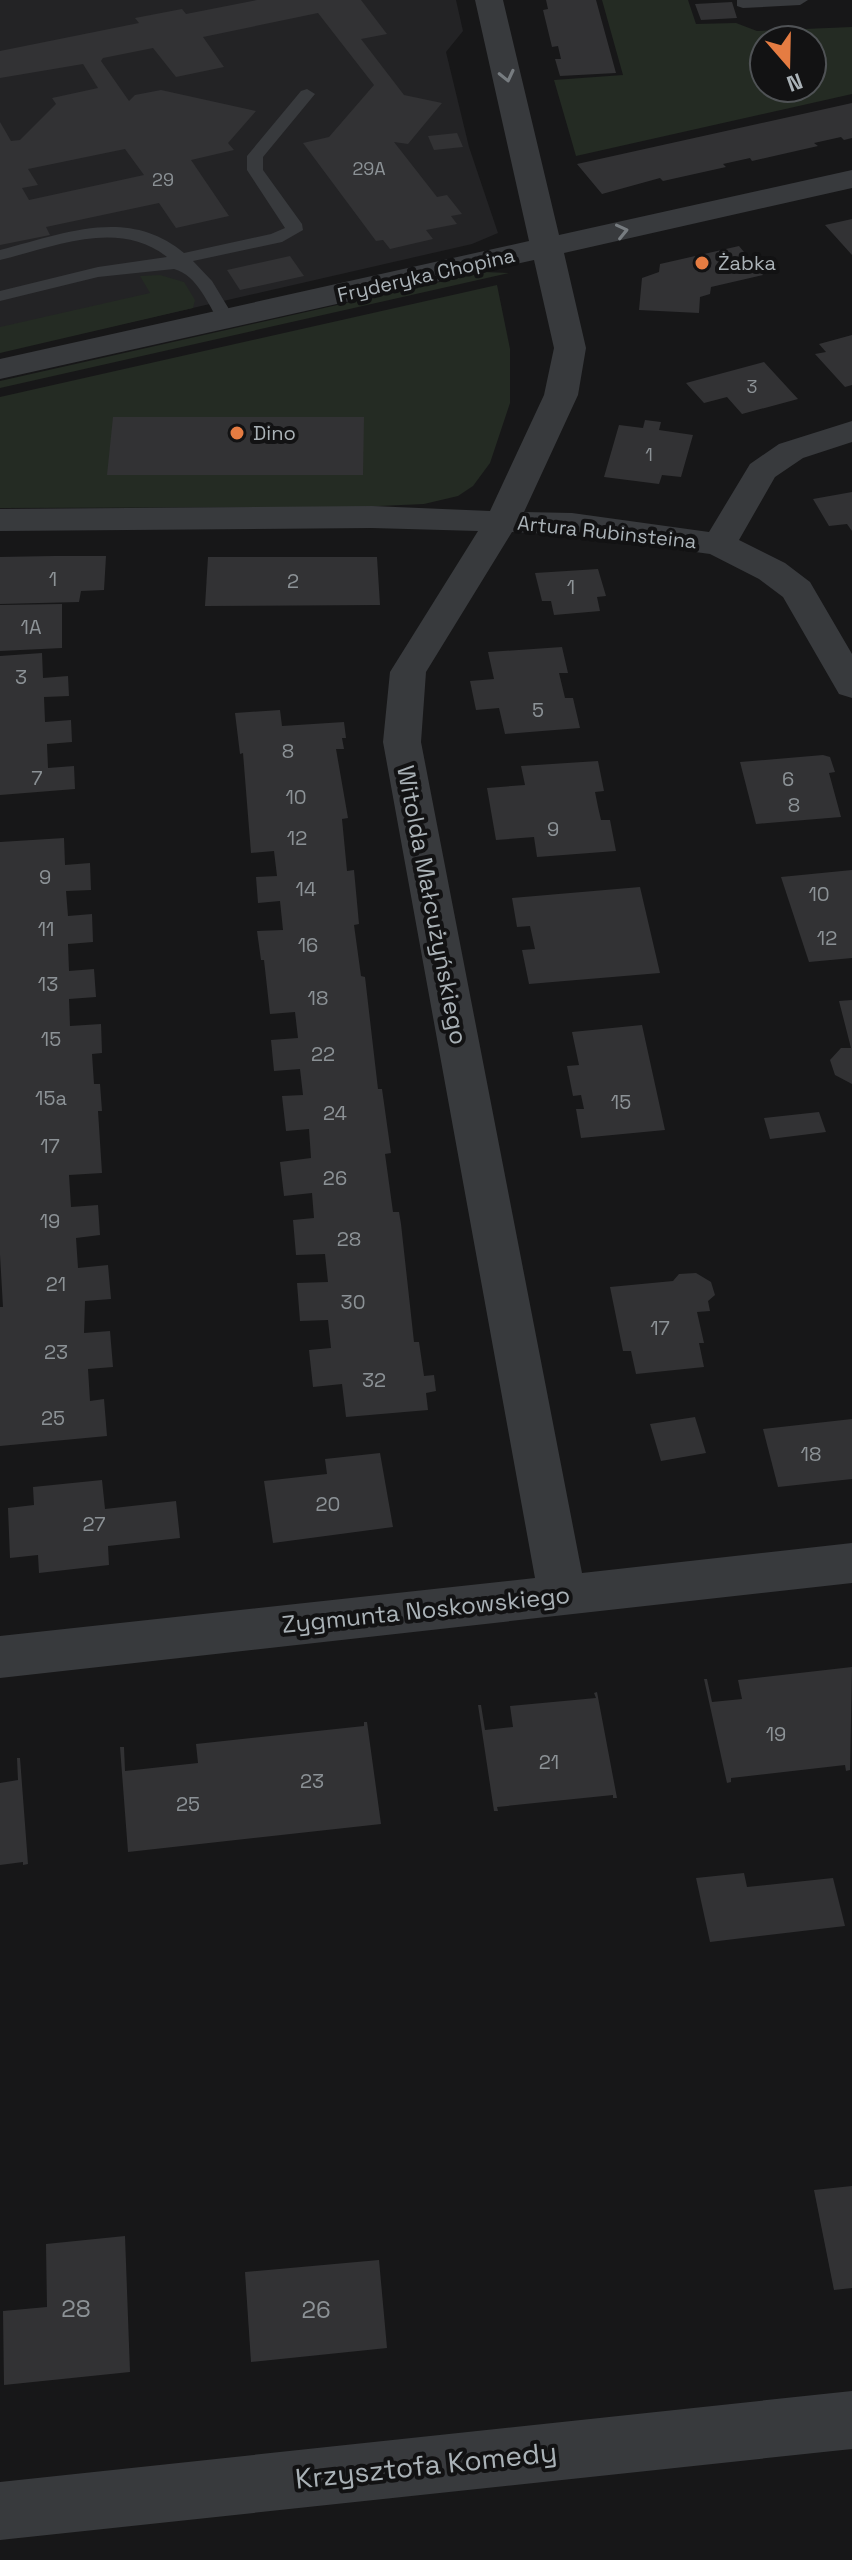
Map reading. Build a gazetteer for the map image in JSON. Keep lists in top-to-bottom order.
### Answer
{
  "streets": {
    "street": [
      "Fryderyka Chopina",
      "Artura Rubinsteina",
      "Witolda Małcużyńskiego",
      "Zygmunta Noskowskiego",
      "Krzysztofa Komedy"
    ]
  },
  "crossings": [
    ["Fryderyka Chopina", "Witolda Małcużyńskiego"],
    ["Artura Rubinsteina", "Witolda Małcużyńskiego"],
    ["Witolda Małcużyńskiego", "Zygmunta Noskowskiego"]
  ],
  "one_way": ["Fryderyka Chopina"],
  "places": ["Żabka", "Dino"],
  "house_numbers": [
    "29A",
    "29",
    "3",
    "1",
    "1",
    "2",
    "1",
    "1A",
    "3",
    "5",
    "8",
    "7",
    "6",
    "10",
    "8",
    "9",
    "12",
    "9",
    "14",
    "10",
    "11",
    "12",
    "16",
    "13",
    "18",
    "15",
    "22",
    "15a",
    "15",
    "24",
    "17",
    "26",
    "19",
    "28",
    "21",
    "30",
    "17",
    "23",
    "32",
    "25",
    "18",
    "20",
    "27",
    "19",
    "21",
    "23",
    "25",
    "28",
    "26"
  ],
  "north": "bottom"
}
